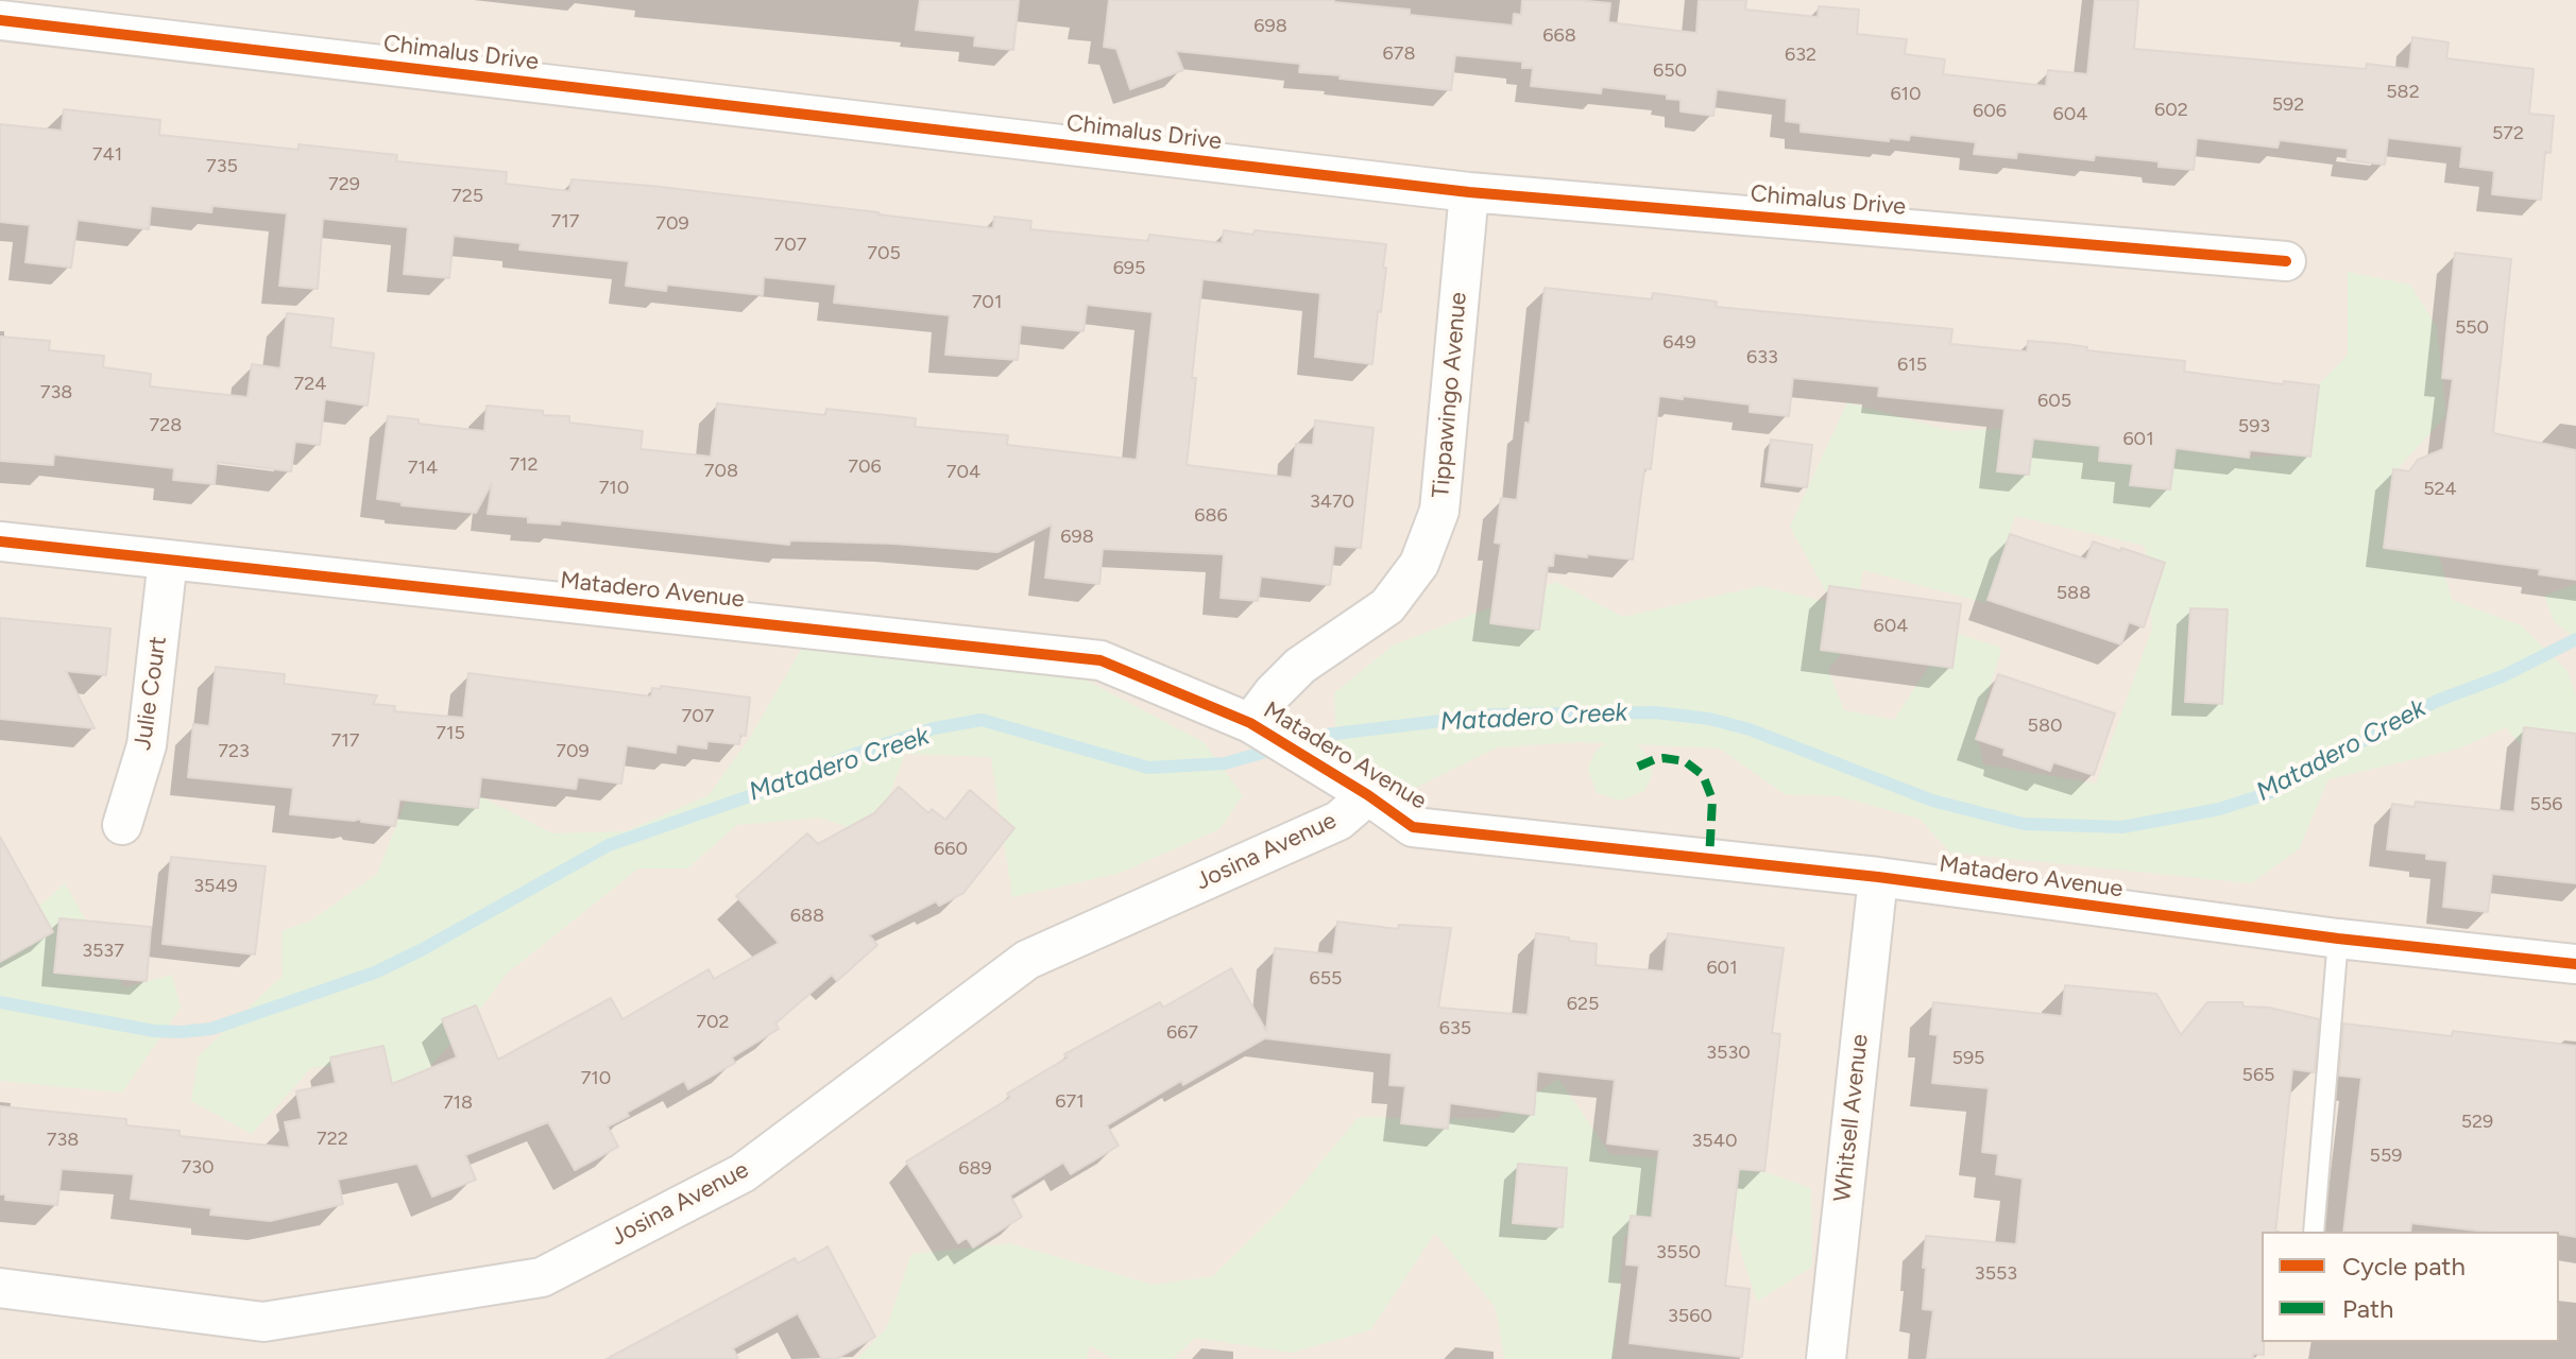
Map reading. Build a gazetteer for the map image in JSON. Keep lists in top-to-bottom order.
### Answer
{
  "streets": {
    "street": [
      "Chimalus Drive",
      "Tippawingo Avenue",
      "Matadero Avenue",
      "Julie Court",
      "Josina Avenue",
      "Whitsell Avenue"
    ]
  },
  "crossings": [
    ["Chimalus Drive", "Tippawingo Avenue"],
    ["Tippawingo Avenue", "Matadero Avenue"],
    ["Matadero Avenue", "Julie Court"],
    ["Matadero Avenue", "Josina Avenue"],
    ["Matadero Avenue", "Whitsell Avenue"]
  ],
  "water": ["Matadero Creek"],
  "house_numbers": [
    "698",
    "668",
    "678",
    "632",
    "650",
    "582",
    "610",
    "592",
    "602",
    "606",
    "604",
    "572",
    "741",
    "735",
    "729",
    "725",
    "717",
    "709",
    "707",
    "705",
    "695",
    "701",
    "550",
    "649",
    "633",
    "615",
    "724",
    "738",
    "605",
    "728",
    "593",
    "601",
    "712",
    "706",
    "714",
    "708",
    "704",
    "710",
    "524",
    "3470",
    "686",
    "698",
    "588",
    "604",
    "707",
    "580",
    "715",
    "717",
    "723",
    "709",
    "556",
    "660",
    "3549",
    "688",
    "3537",
    "601",
    "655",
    "625",
    "702",
    "635",
    "667",
    "3530",
    "595",
    "565",
    "710",
    "671",
    "718",
    "529",
    "722",
    "738",
    "3540",
    "559",
    "730",
    "689",
    "3550",
    "3553",
    "3560"
  ],
  "legend": ["Cycle path", "Path"]
}
